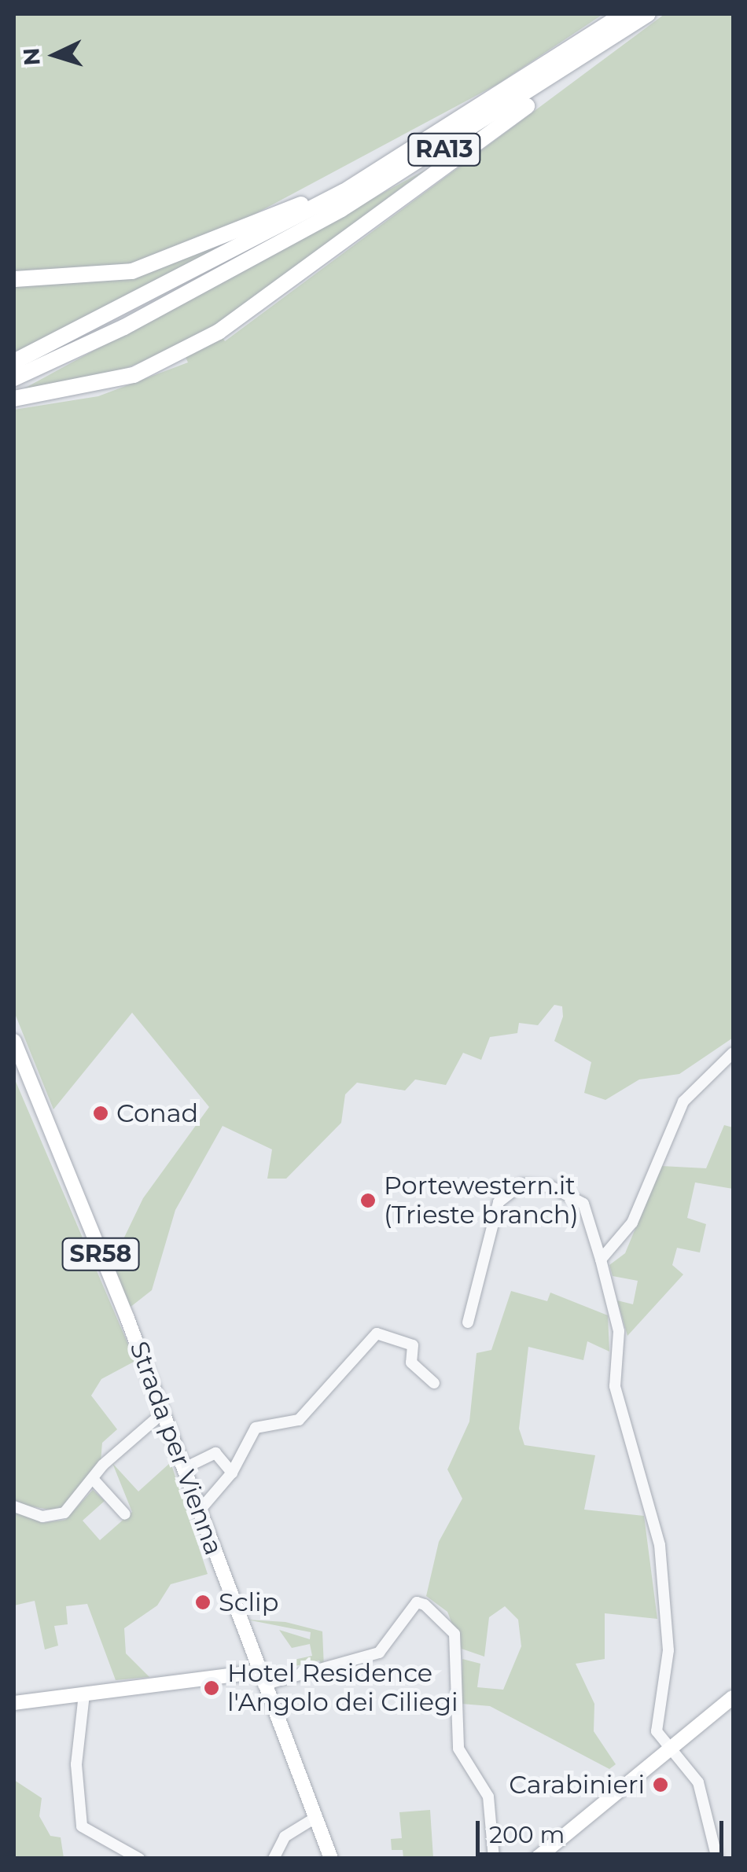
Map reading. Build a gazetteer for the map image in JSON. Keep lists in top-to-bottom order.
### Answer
{
  "streets": {
    "highway": ["RA13"],
    "main road": ["SR58", "Strada per Vienna"]
  },
  "places": [
    "Conad",
    "Portewestern.it (Trieste branch)",
    "Sclip",
    "Hotel Residence l'Angolo dei Ciliegi",
    "Carabinieri"
  ],
  "scale_bar": "200 m",
  "north": "left"
}
